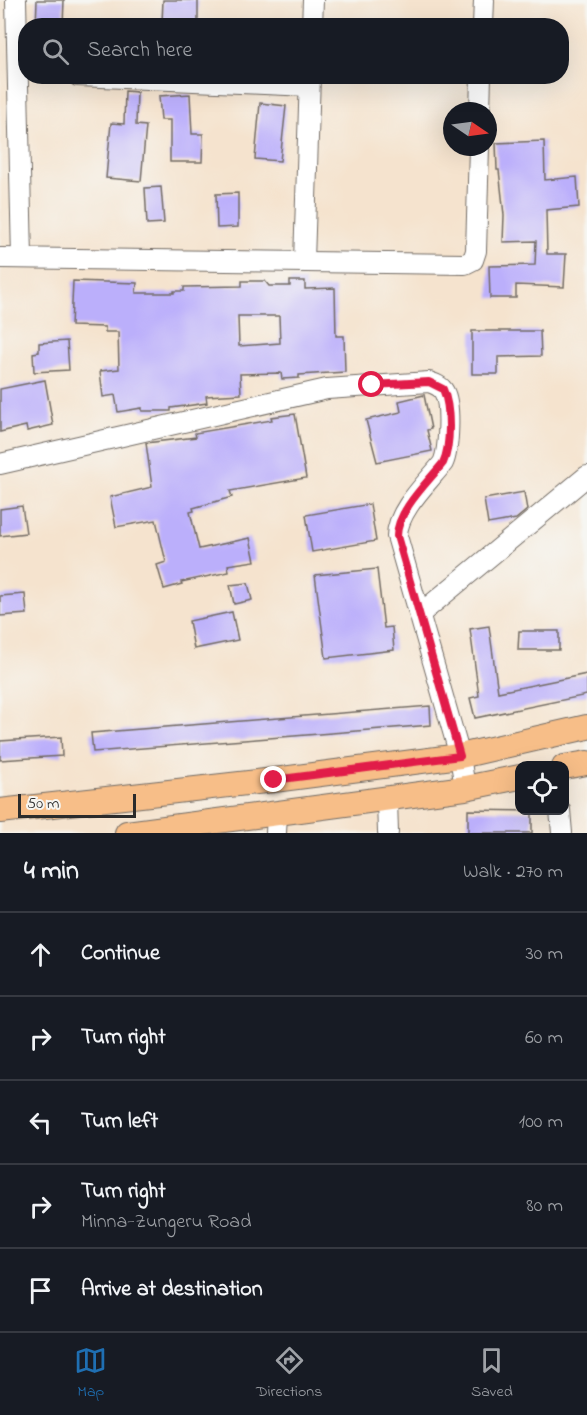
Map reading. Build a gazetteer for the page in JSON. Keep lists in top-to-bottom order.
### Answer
{
  "scale_bar": "50 m",
  "north": "right",
  "page": {
    "search": "Search here",
    "scale": "50 m",
    "heading": ["4 min", "Walk · 270 m"],
    "list": [
      ["Continue", "30 m"],
      ["Turn right", "60 m"],
      ["Turn left", "100 m"],
      ["Turn right", "Minna-Zungeru Road", "80 m"],
      "Arrive at destination"
    ],
    "nav": ["Map", "Directions", "Saved"]
  }
}
